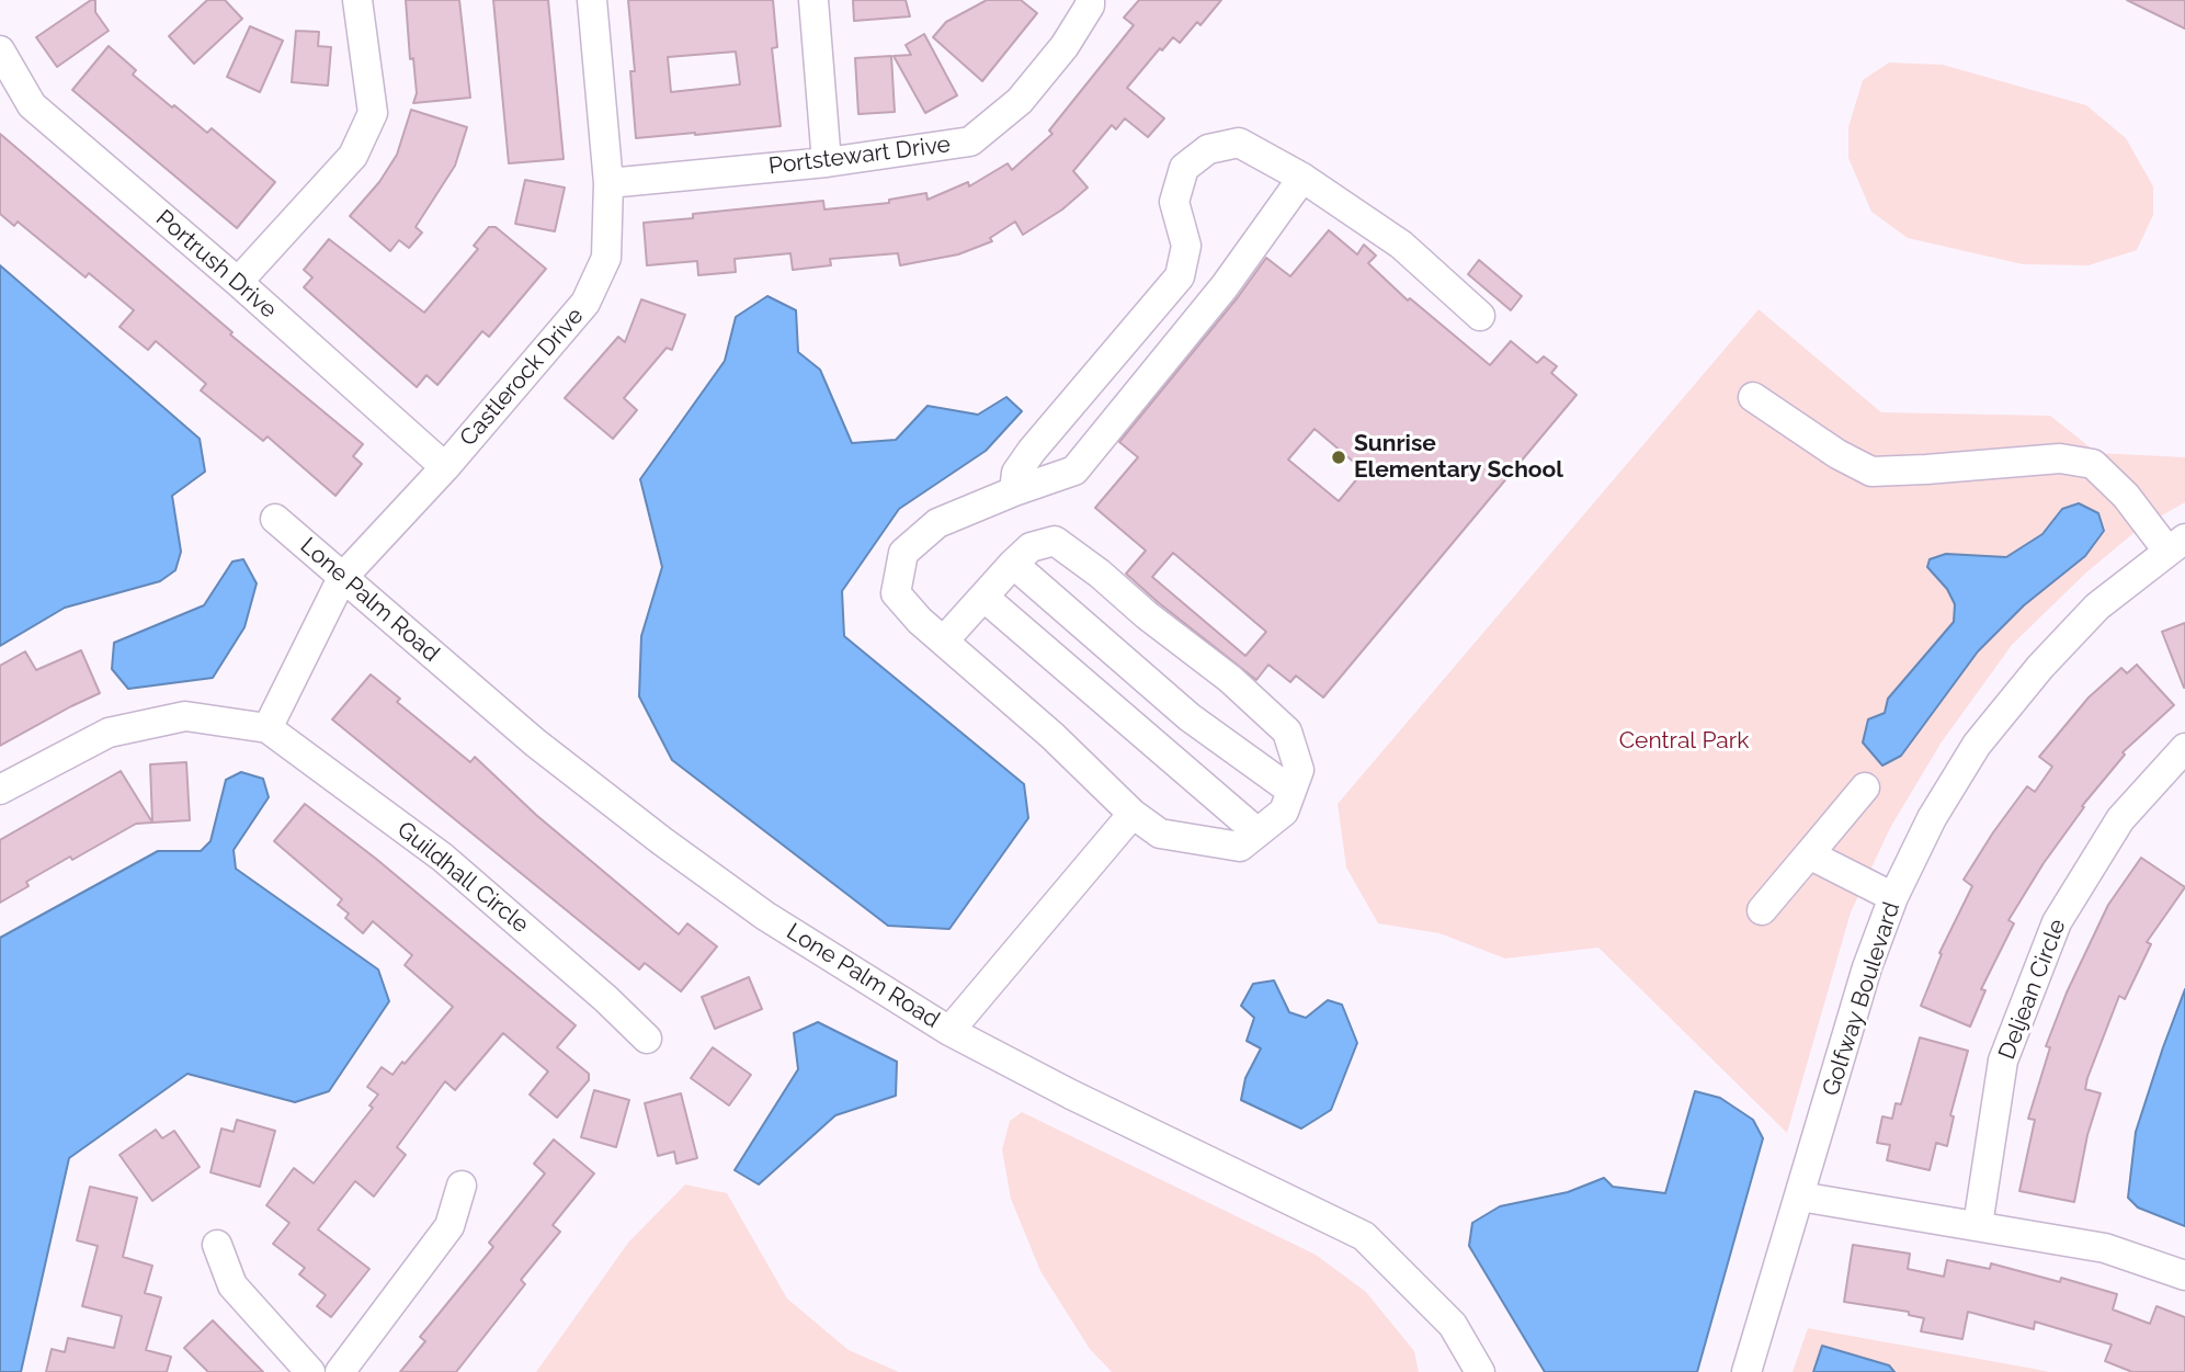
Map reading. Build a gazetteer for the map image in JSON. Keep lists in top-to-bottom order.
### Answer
{
  "streets": {
    "street": [
      "Portstewart Drive",
      "Portrush Drive",
      "Castlerock Drive",
      "Lone Palm Road",
      "Guildhall Circle",
      "Deljean Circle",
      "Golfway Boulevard"
    ]
  },
  "crossings": [
    ["Portstewart Drive", "Castlerock Drive"],
    ["Portrush Drive", "Castlerock Drive"],
    ["Castlerock Drive", "Lone Palm Road"]
  ],
  "parks": ["Central Park"],
  "places": ["Sunrise Elementary School"]
}
